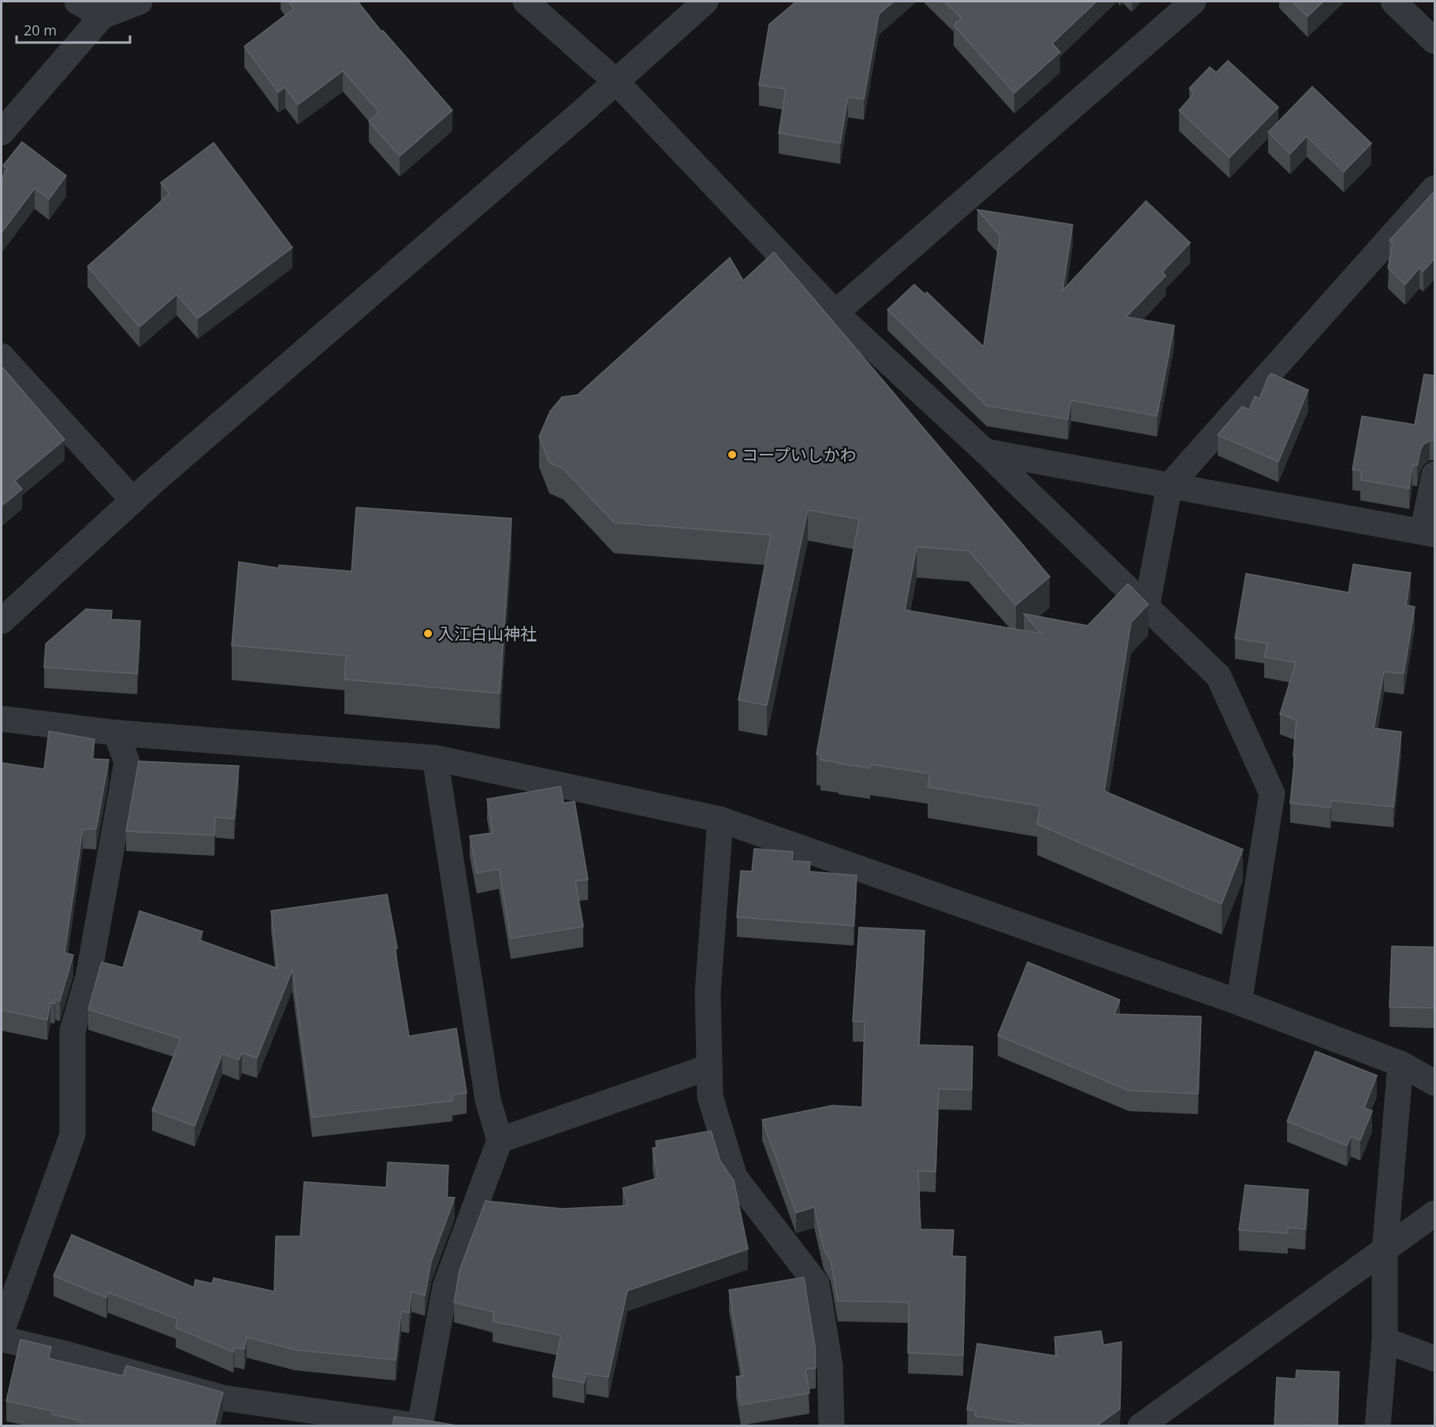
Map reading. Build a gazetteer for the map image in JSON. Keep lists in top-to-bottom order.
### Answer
{
  "places": ["コープいしかわ", "入江白山神社"],
  "scale_bar": "20 m"
}
